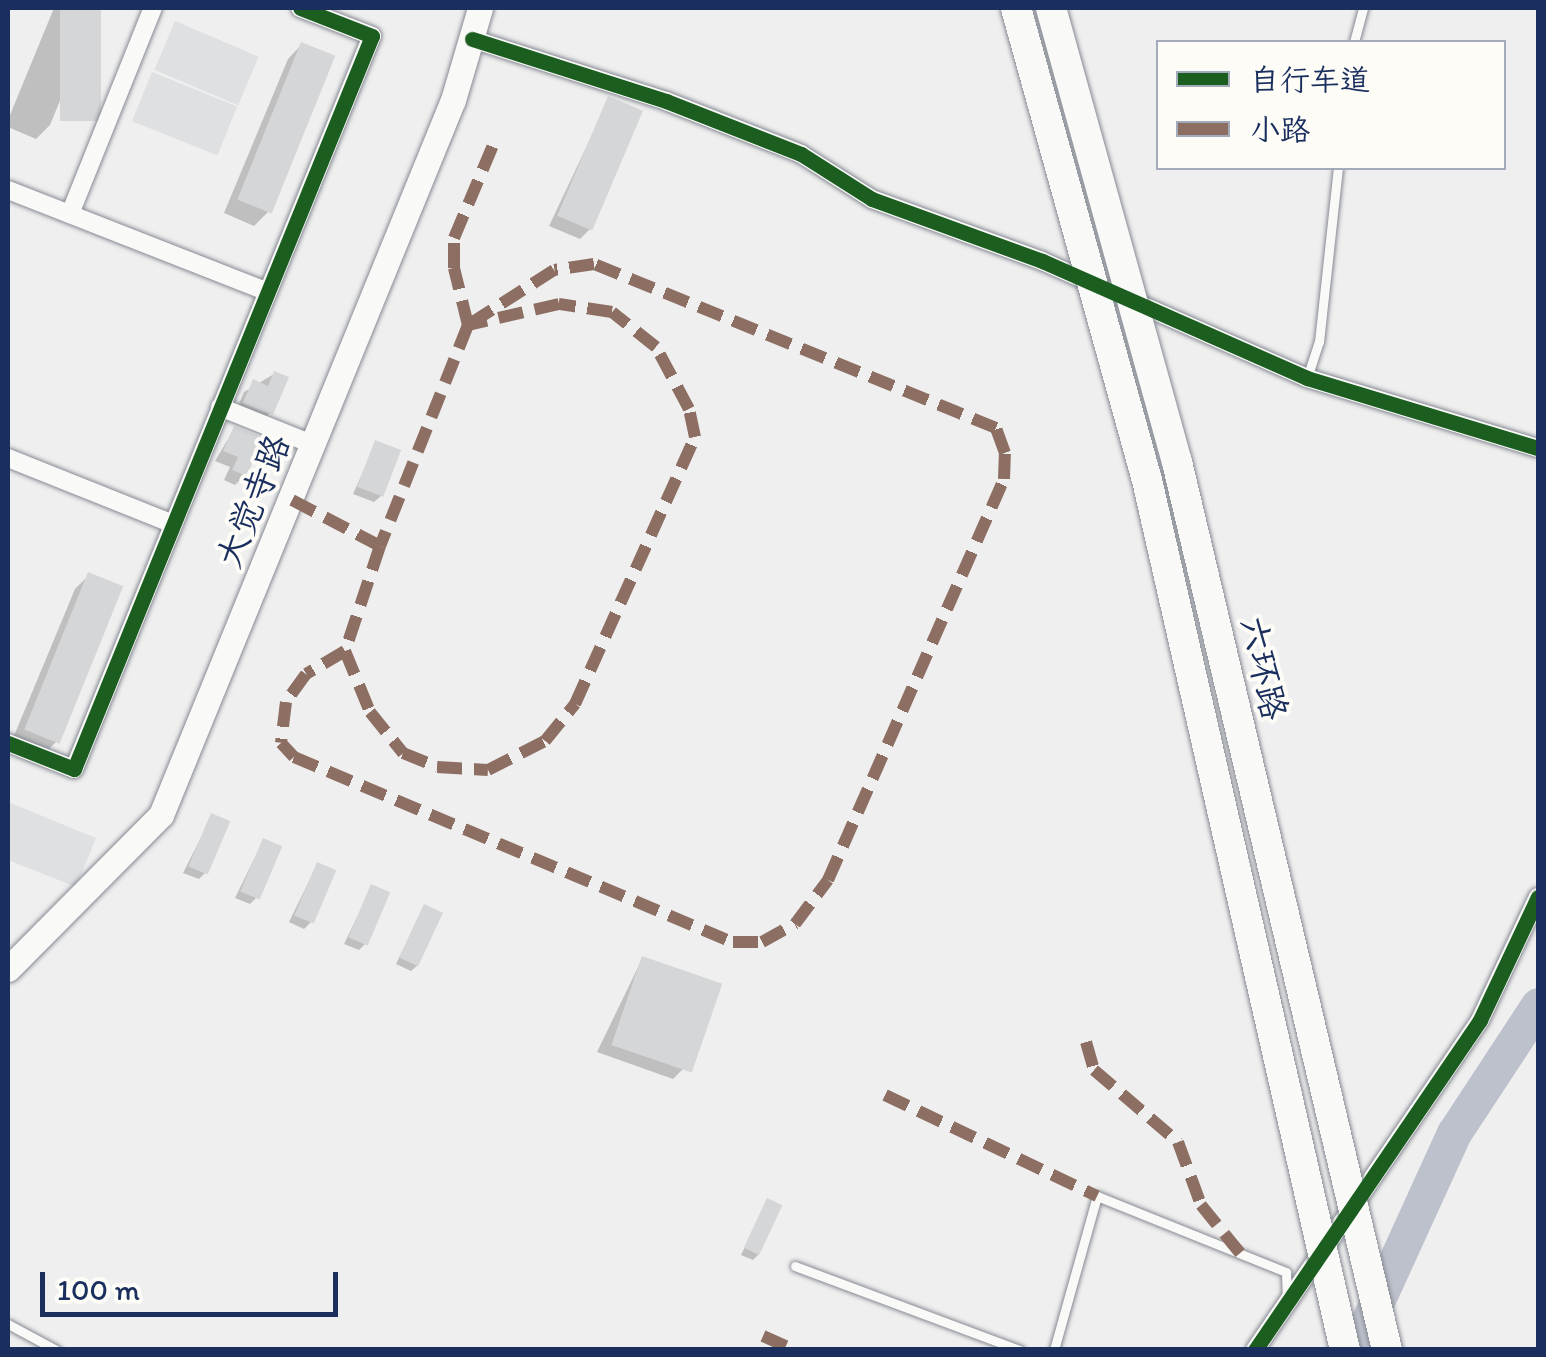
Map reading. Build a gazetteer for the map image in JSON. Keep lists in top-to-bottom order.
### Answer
{
  "streets": {
    "highway": ["六环路"],
    "main road": ["大觉寺路"]
  },
  "legend": ["自行车道", "小路"],
  "scale_bar": "100 m"
}
